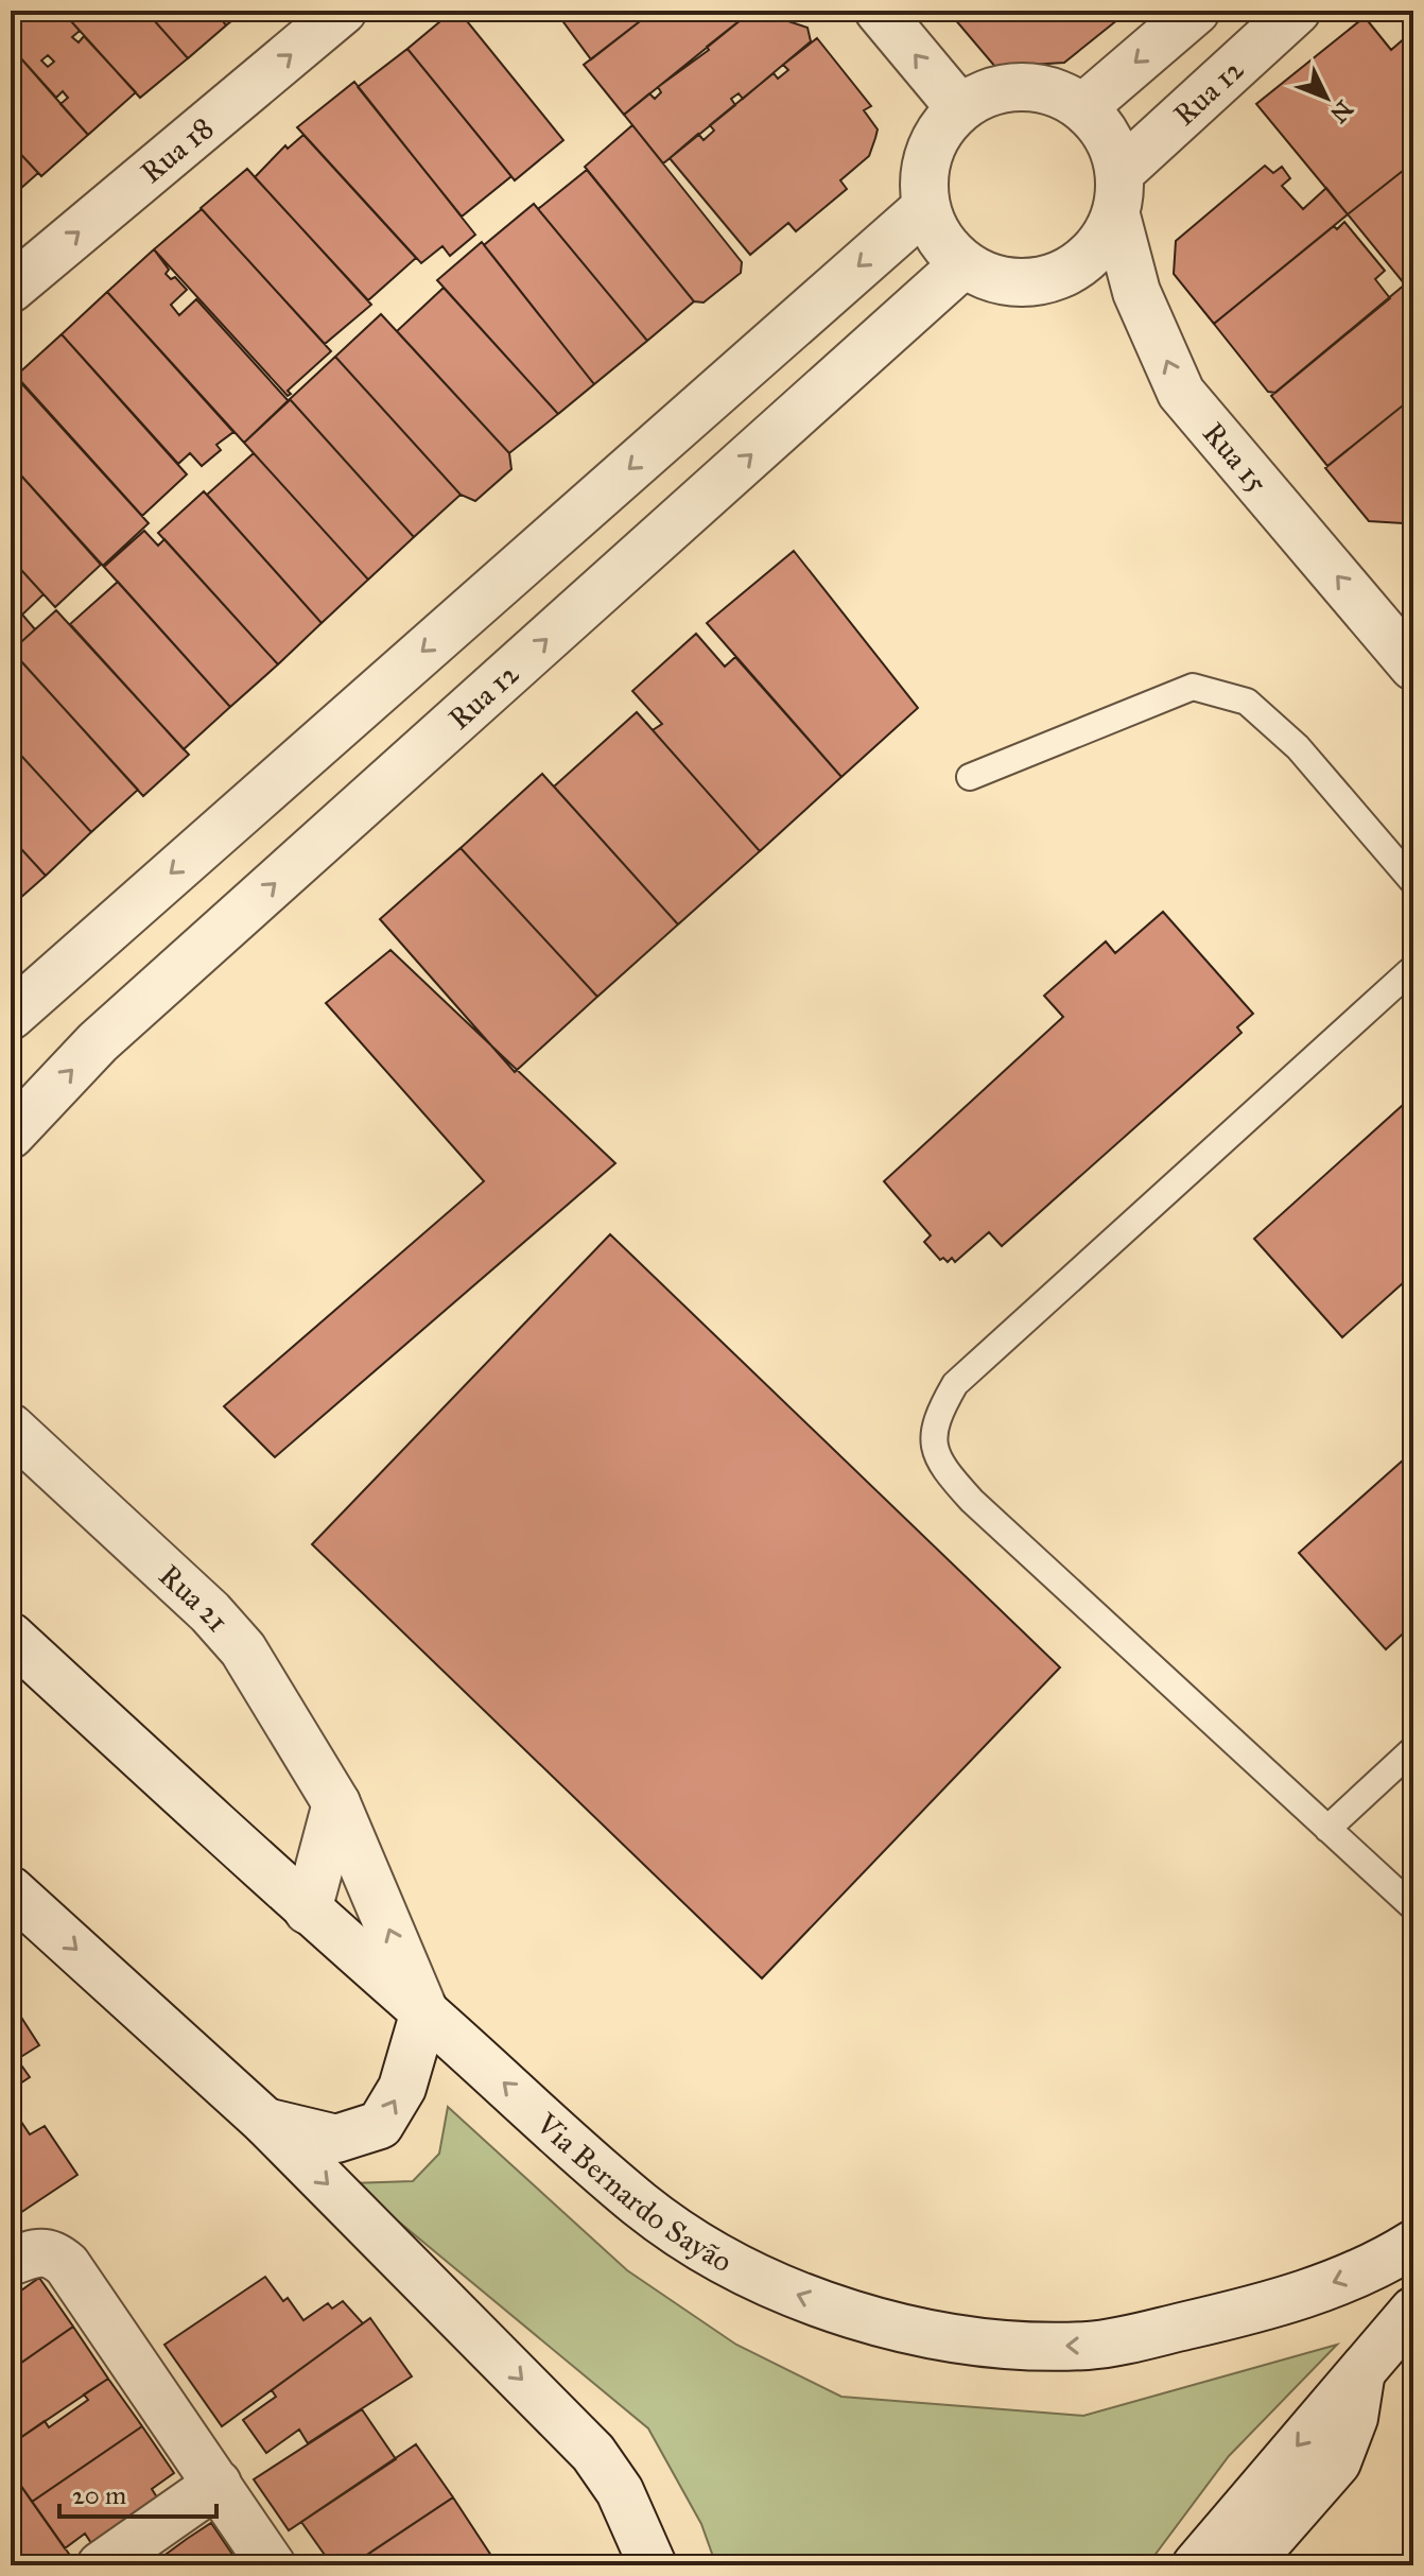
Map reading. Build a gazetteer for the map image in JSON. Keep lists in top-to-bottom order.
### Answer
{
  "streets": {
    "street": [
      "Rua 12",
      "Rua 18",
      "Rua 15",
      "Rua 21",
      "Via Bernardo Sayão"
    ]
  },
  "crossings": [
    ["Rua 12", "Rua 15"],
    ["Rua 21", "Via Bernardo Sayão"]
  ],
  "one_way": ["Rua 18", "Rua 15", "Via Bernardo Sayão"],
  "scale_bar": "20 m",
  "north": "bottom right"
}
